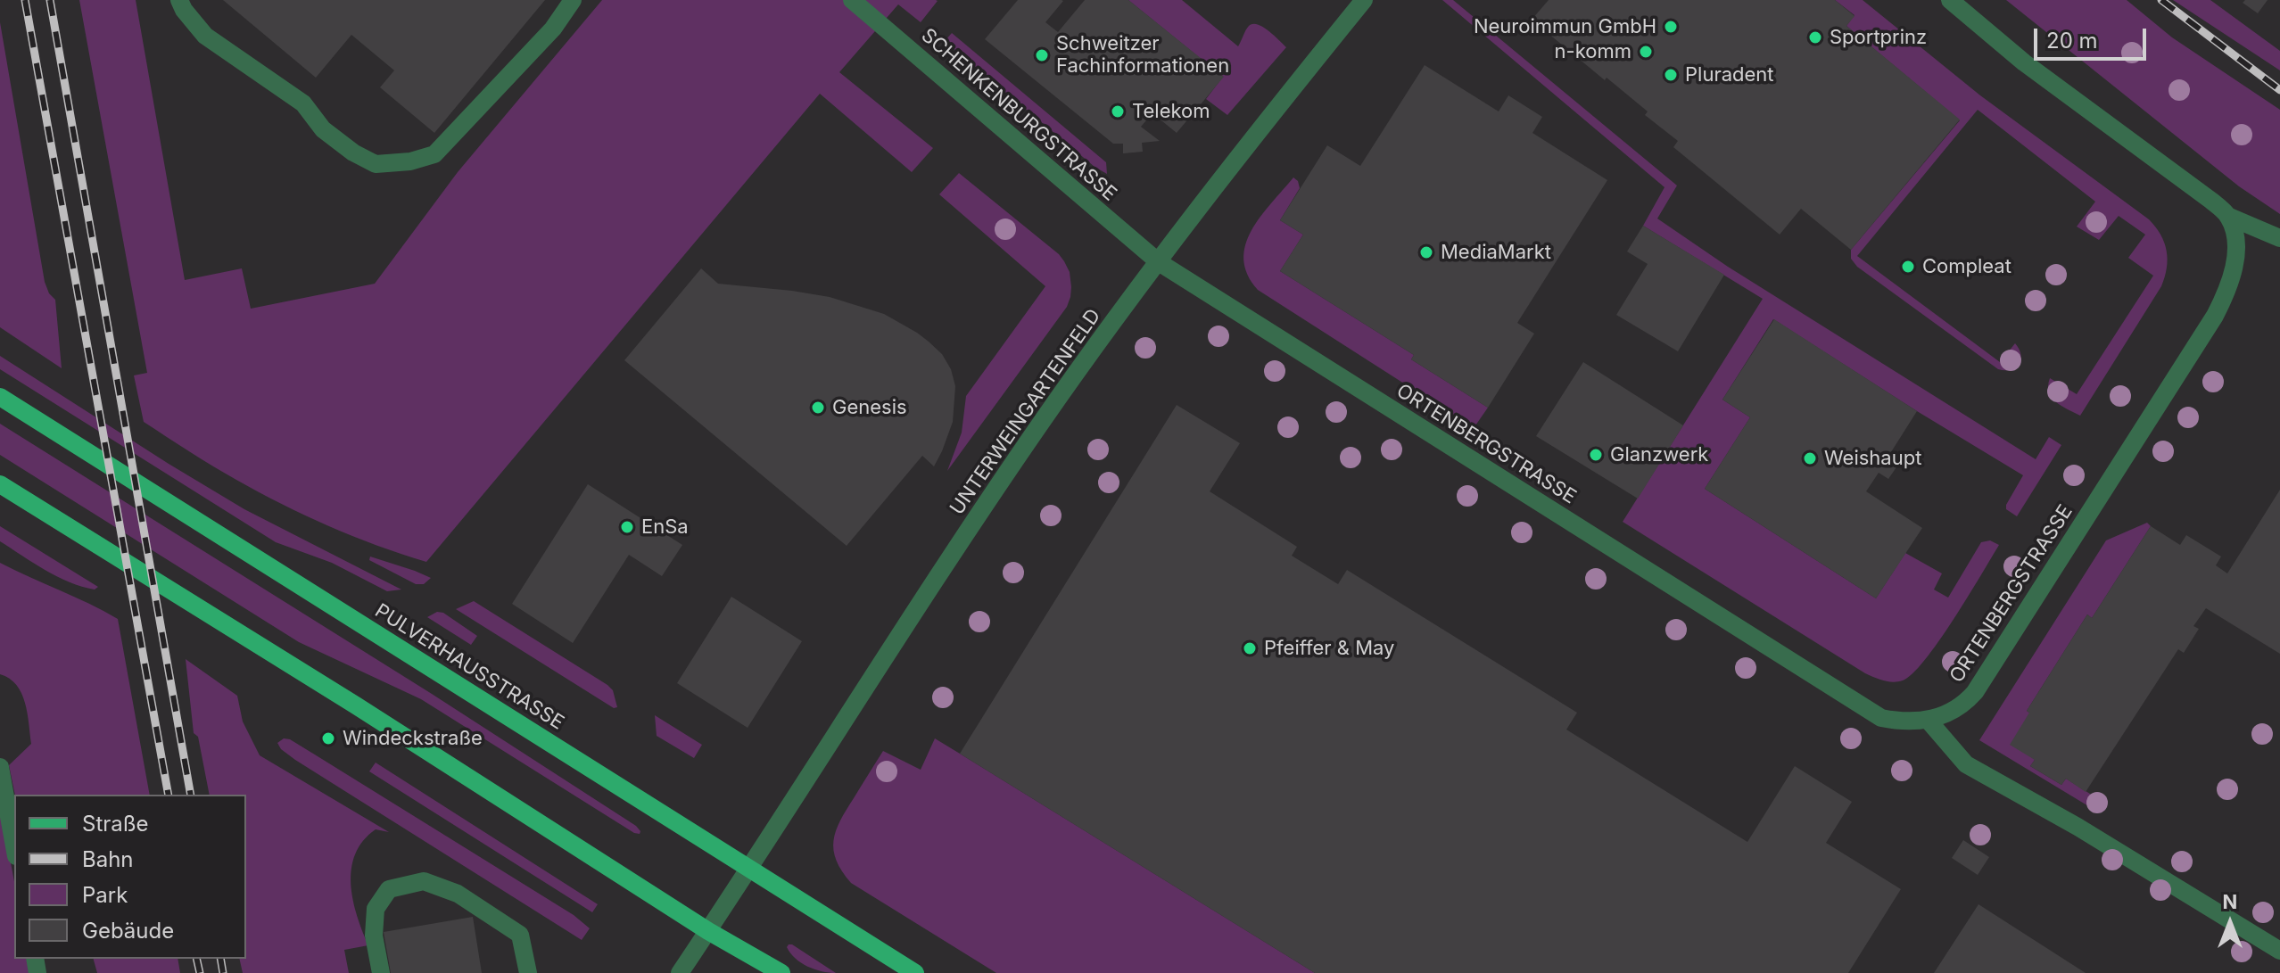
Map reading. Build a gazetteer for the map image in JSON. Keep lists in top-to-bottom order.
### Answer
{
  "streets": {
    "main road": ["PULVERHAUSSTRASSE"],
    "street": ["SCHENKENBURGSTRASSE", "UNTERWEINGARTENFELD", "ORTENBERGSTRASSE"]
  },
  "crossings": [
    ["SCHENKENBURGSTRASSE", "UNTERWEINGARTENFELD"],
    ["SCHENKENBURGSTRASSE", "ORTENBERGSTRASSE"],
    ["UNTERWEINGARTENFELD", "ORTENBERGSTRASSE"],
    ["UNTERWEINGARTENFELD", "PULVERHAUSSTRASSE"]
  ],
  "places": [
    "Neuroimmun GmbH",
    "Sportprinz",
    "n-komm",
    "Schweitzer Fachinformationen",
    "Pluradent",
    "Telekom",
    "MediaMarkt",
    "Compleat",
    "Genesis",
    "Glanzwerk",
    "Weishaupt",
    "EnSa",
    "Pfeiffer & May",
    "Windeckstraße"
  ],
  "legend": [
    "Straße",
    "Bahn",
    "Park",
    "Gebäude"
  ],
  "scale_bar": "20 m",
  "north": "top"
}
